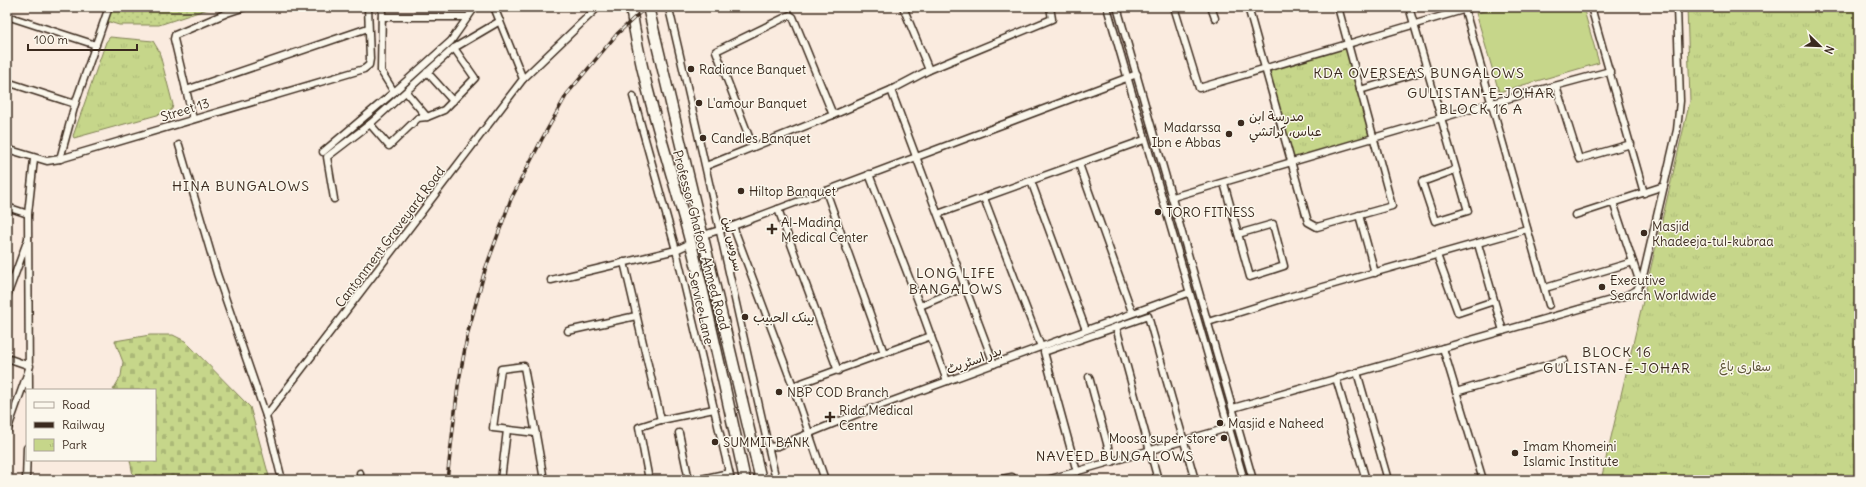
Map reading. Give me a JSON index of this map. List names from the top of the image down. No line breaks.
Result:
{"streets":{"main road":["Professor Ghafoor Ahmed Road"],"street":["Street 13","Cantonment Graveyard Road","سروس لین","Service Lane","بدر اسٹریٹ"]},"crossings":[["سروس لین","بدر اسٹریٹ"]],"districts":["KDA OVERSEAS BUNGALOWS","GULISTAN-E-JOHAR BLOCK 16 A","HINA BUNGALOWS","LONG LIFE BANGALOWS","BLOCK 16 GULISTAN-E-JOHAR","NAVEED BUNGALOWS"],"parks":["سفاری باغ"],"places":{"other":["Radiance Banquet","L'amour Banquet","مدرسة ابن عباس، كراتشي","Madarssa Ibn e Abbas","Candles Banquet","Hiltop Banquet","TORO FITNESS","Masjid Khadeeja-tul-kubraa","Executive Search Worldwide","بينک الحبيب","NBP COD Branch","Masjid e Naheed","Moosa super store","SUMMIT BANK","Imam Khomeini Islamic Institute"],"health":["Al-Madina Medical Center","Rida Medical Centre"]},"legend":["Road","Railway","Park"],"scale_bar":"100 m","north":"bottom right"}
